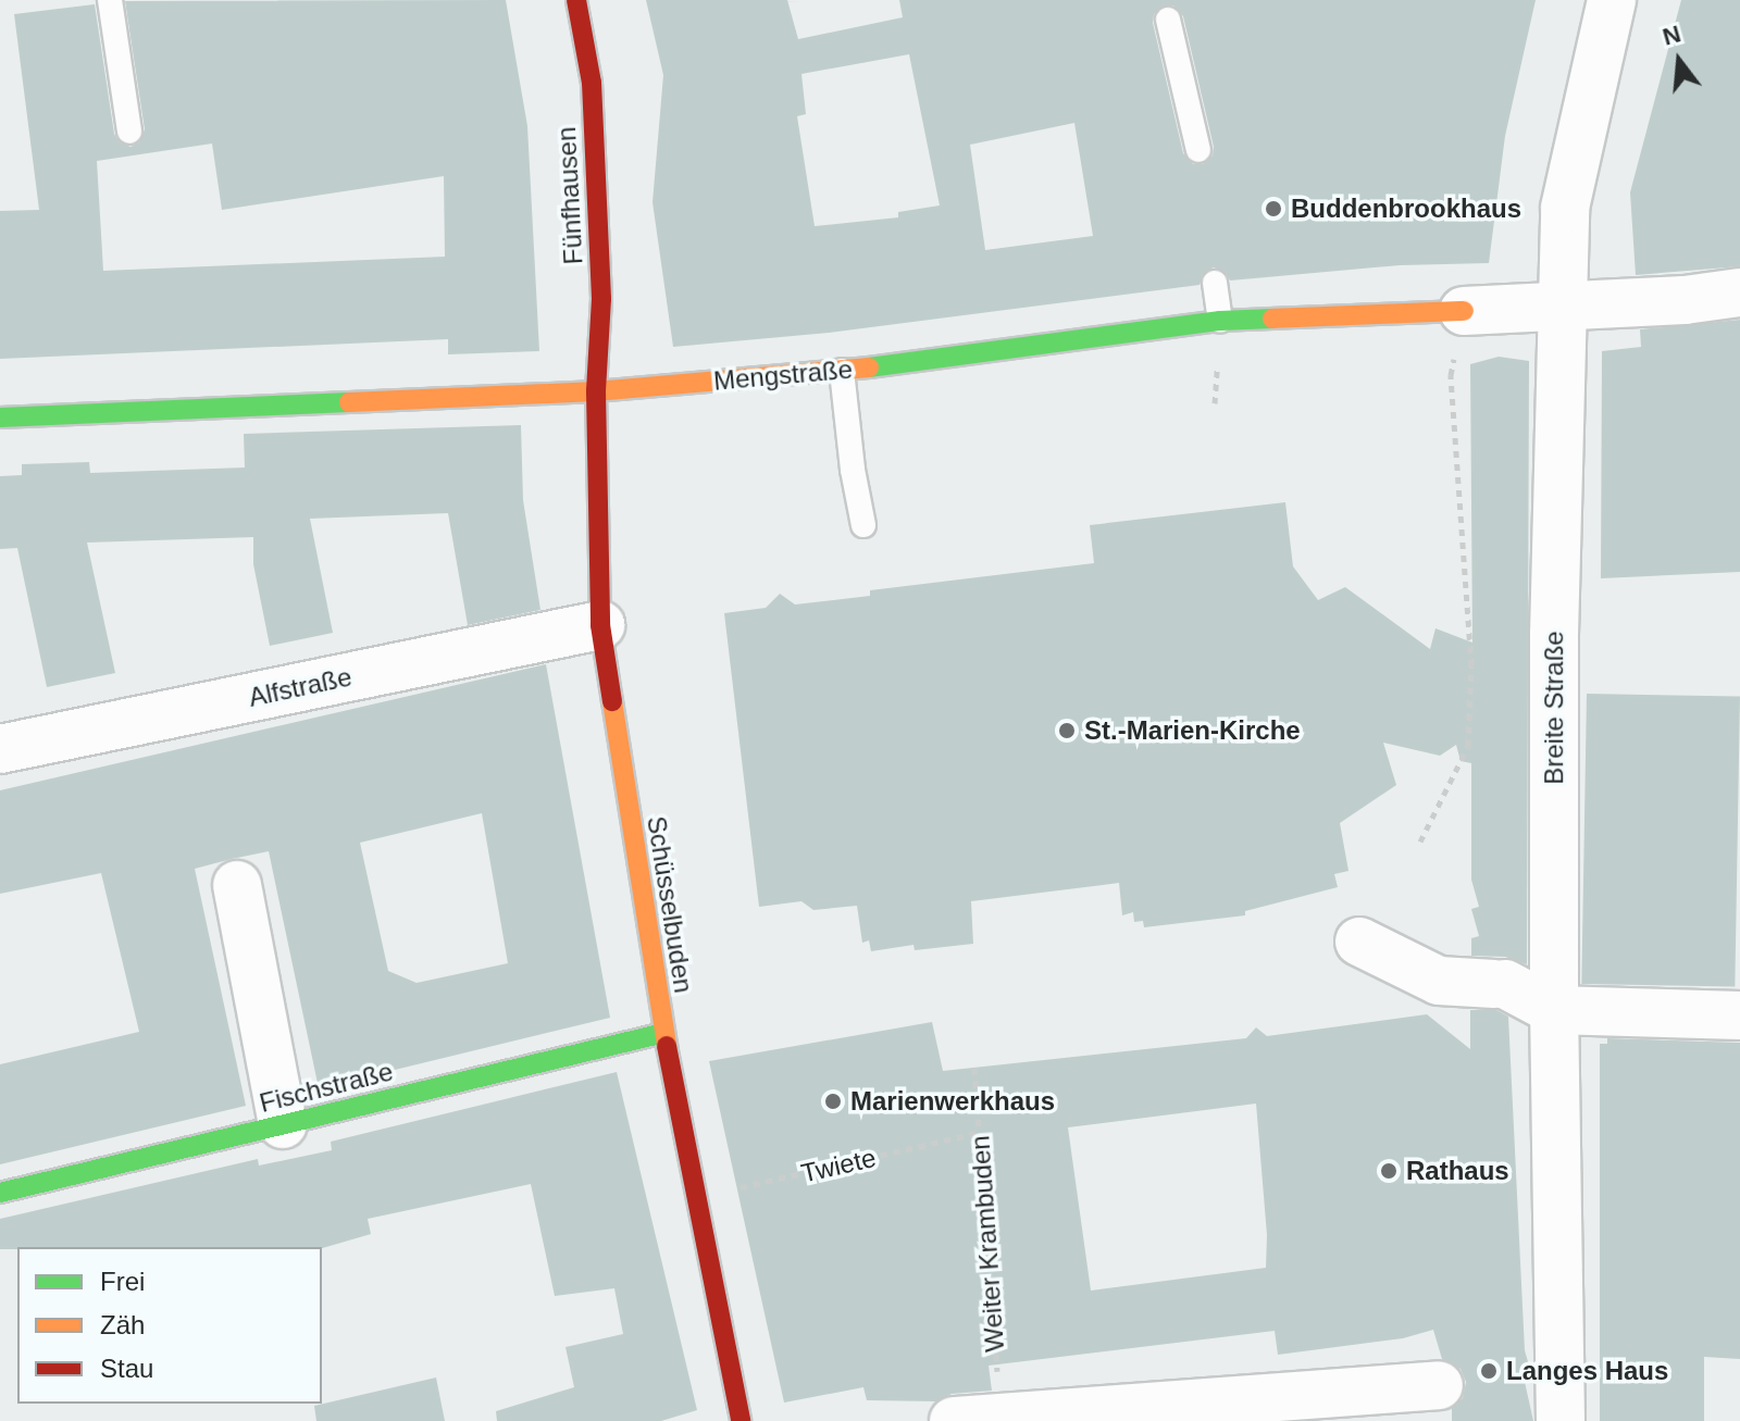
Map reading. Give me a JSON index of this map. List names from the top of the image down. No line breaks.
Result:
{"streets":{"street":["Fünfhausen","Mengstraße","Alfstraße","Breite Straße","Schüsselbuden","Fischstraße"],"path":["Twiete","Weiter Krambuden"]},"crossings":[["Fünfhausen","Mengstraße"],["Fünfhausen","Schüsselbuden"],["Mengstraße","Breite Straße"],["Mengstraße","Schüsselbuden"],["Alfstraße","Schüsselbuden"],["Schüsselbuden","Fischstraße"],["Schüsselbuden","Twiete"],["Twiete","Weiter Krambuden"]],"places":["Buddenbrookhaus","St.-Marien-Kirche","Marienwerkhaus","Rathaus","Langes Haus"],"legend":["Frei","Zäh","Stau"],"north":"top"}
